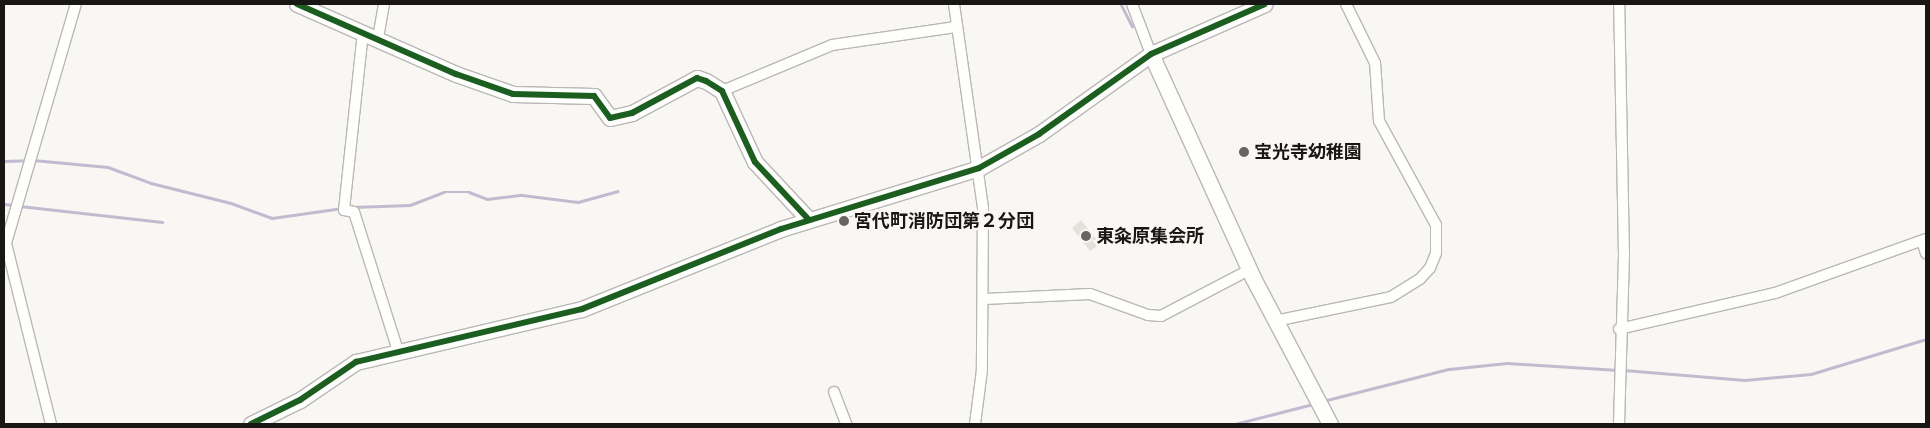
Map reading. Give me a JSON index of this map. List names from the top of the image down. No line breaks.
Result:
{"places":["宝光寺幼稚園","宮代町消防団第２分団","東粂原集会所"]}
